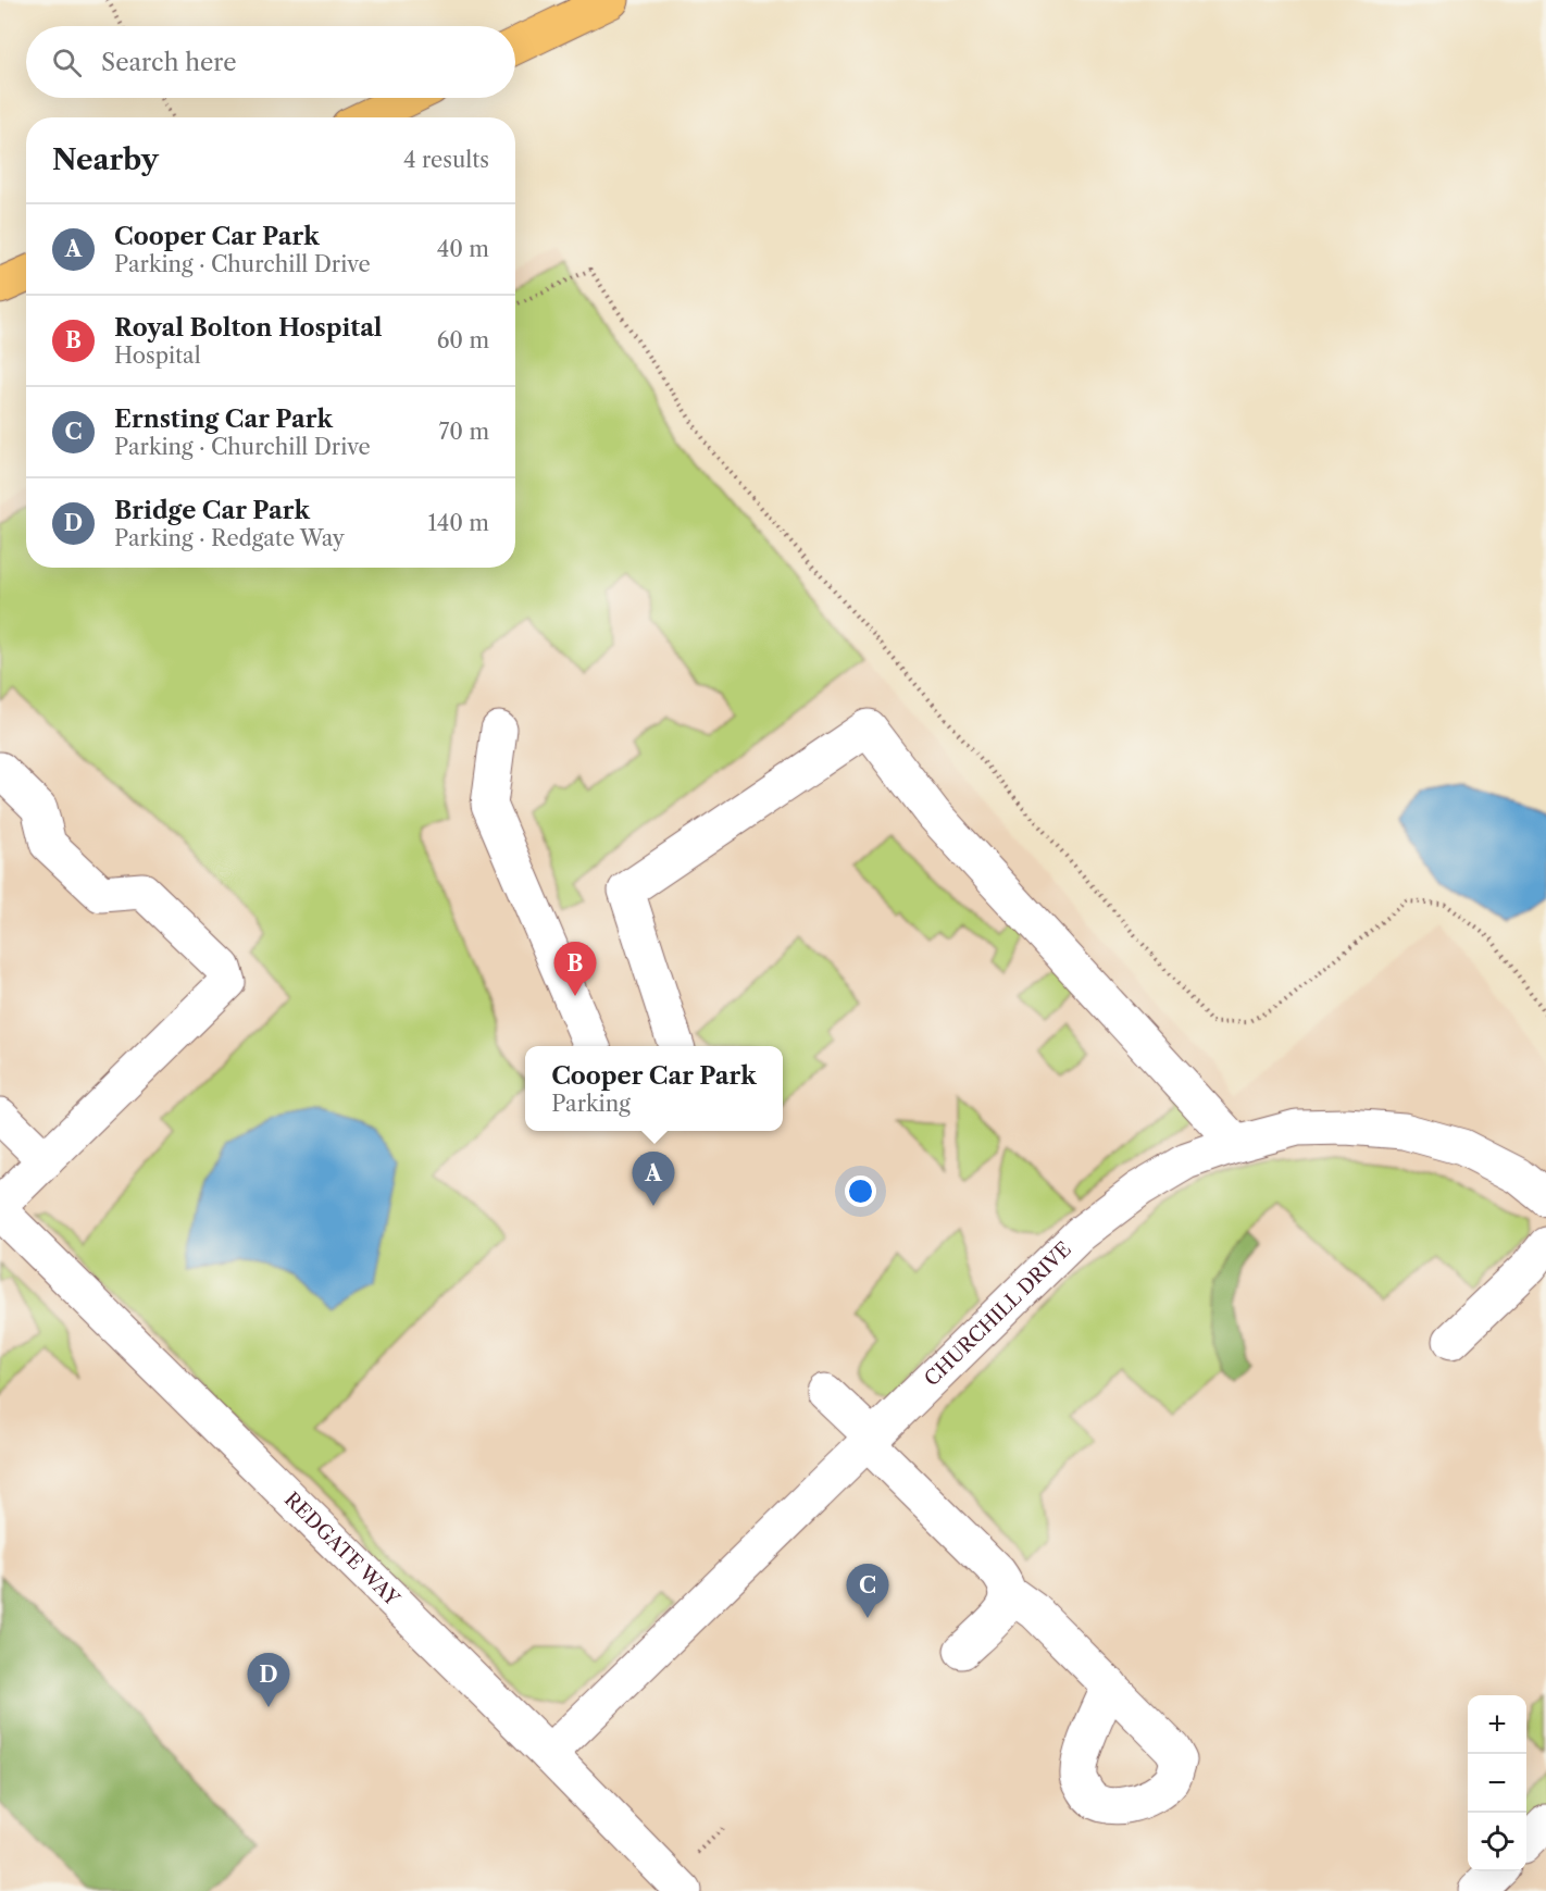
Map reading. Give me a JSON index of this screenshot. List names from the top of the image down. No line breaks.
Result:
{"streets":{"street":["CHURCHILL DRIVE","REDGATE WAY"]},"crossings":[["CHURCHILL DRIVE","REDGATE WAY"]],"page":{"search":"Search here","heading":["Nearby","4 results"],"list":[{"mark":"A","name":"Cooper Car Park","note":"Parking · Churchill Drive","value":"40 m"},{"mark":"B","name":"Royal Bolton Hospital","note":"Hospital","value":"60 m"},{"mark":"C","name":"Ernsting Car Park","note":"Parking · Churchill Drive","value":"70 m"},{"mark":"D","name":"Bridge Car Park","note":"Parking · Redgate Way","value":"140 m"}],"pins":["B","A","C","D"],"popup":["Cooper Car Park","Parking"],"map_buttons":["+","−"]}}
